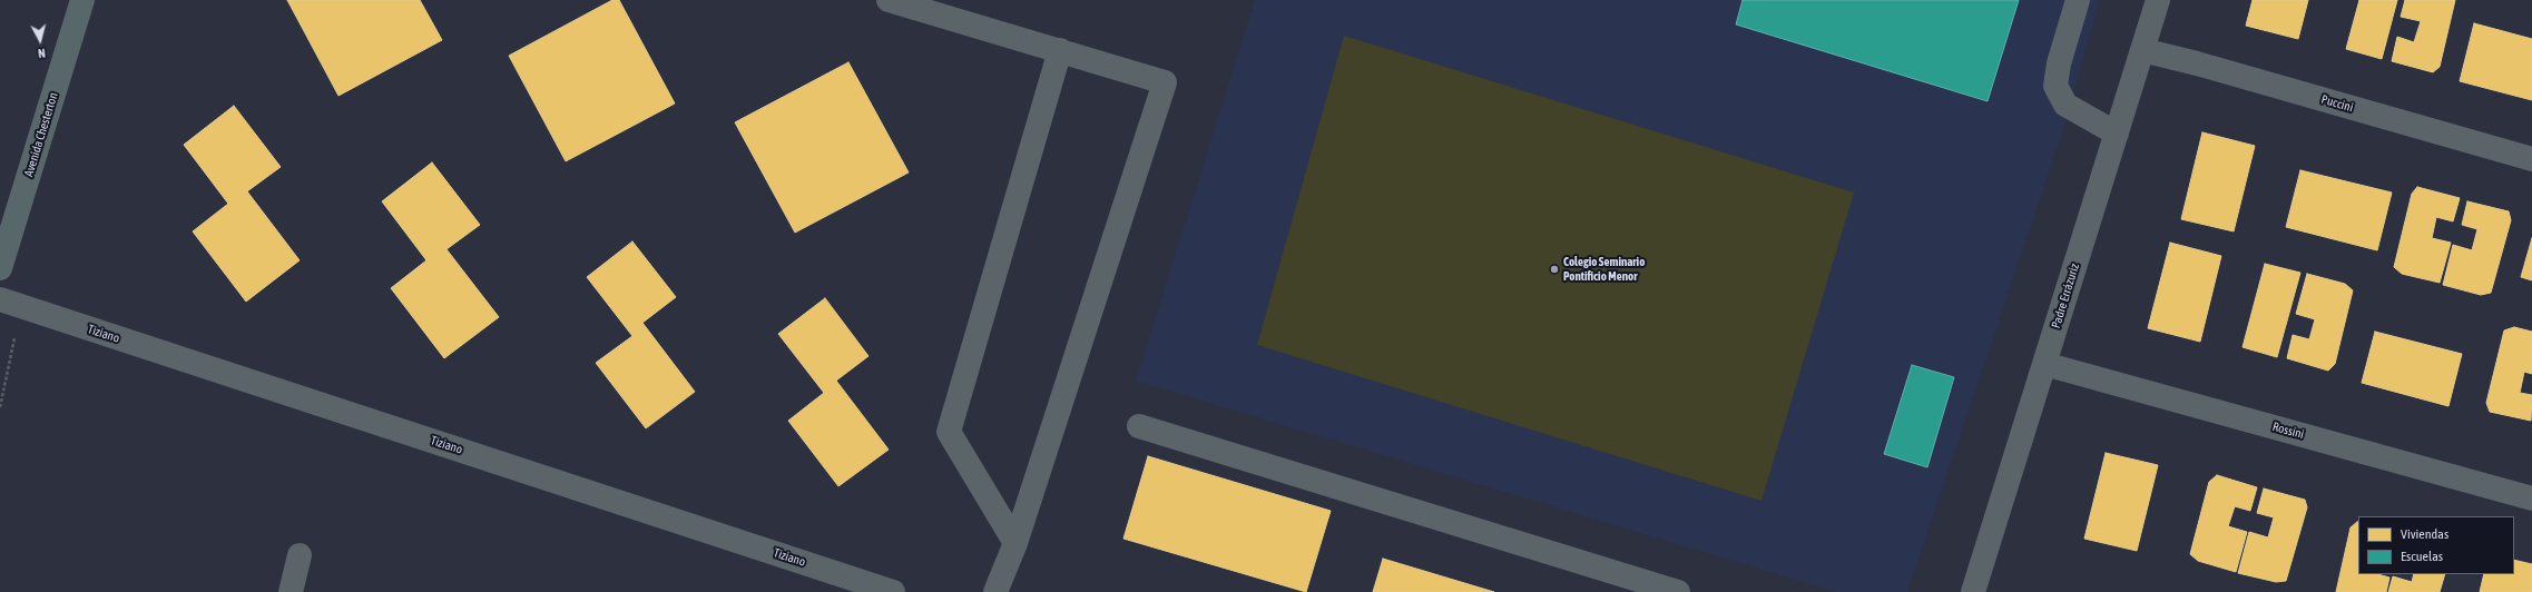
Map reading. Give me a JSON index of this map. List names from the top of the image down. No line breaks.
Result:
{"streets":{"main road":["Avenida Chesterton"],"street":["Puccini","Padre Errázuriz","Tiziano","Rossini"]},"crossings":[["Puccini","Padre Errázuriz"],["Padre Errázuriz","Rossini"]],"places":["Colegio Seminario Pontificio Menor"],"legend":["Viviendas","Escuelas"],"north":"bottom"}
